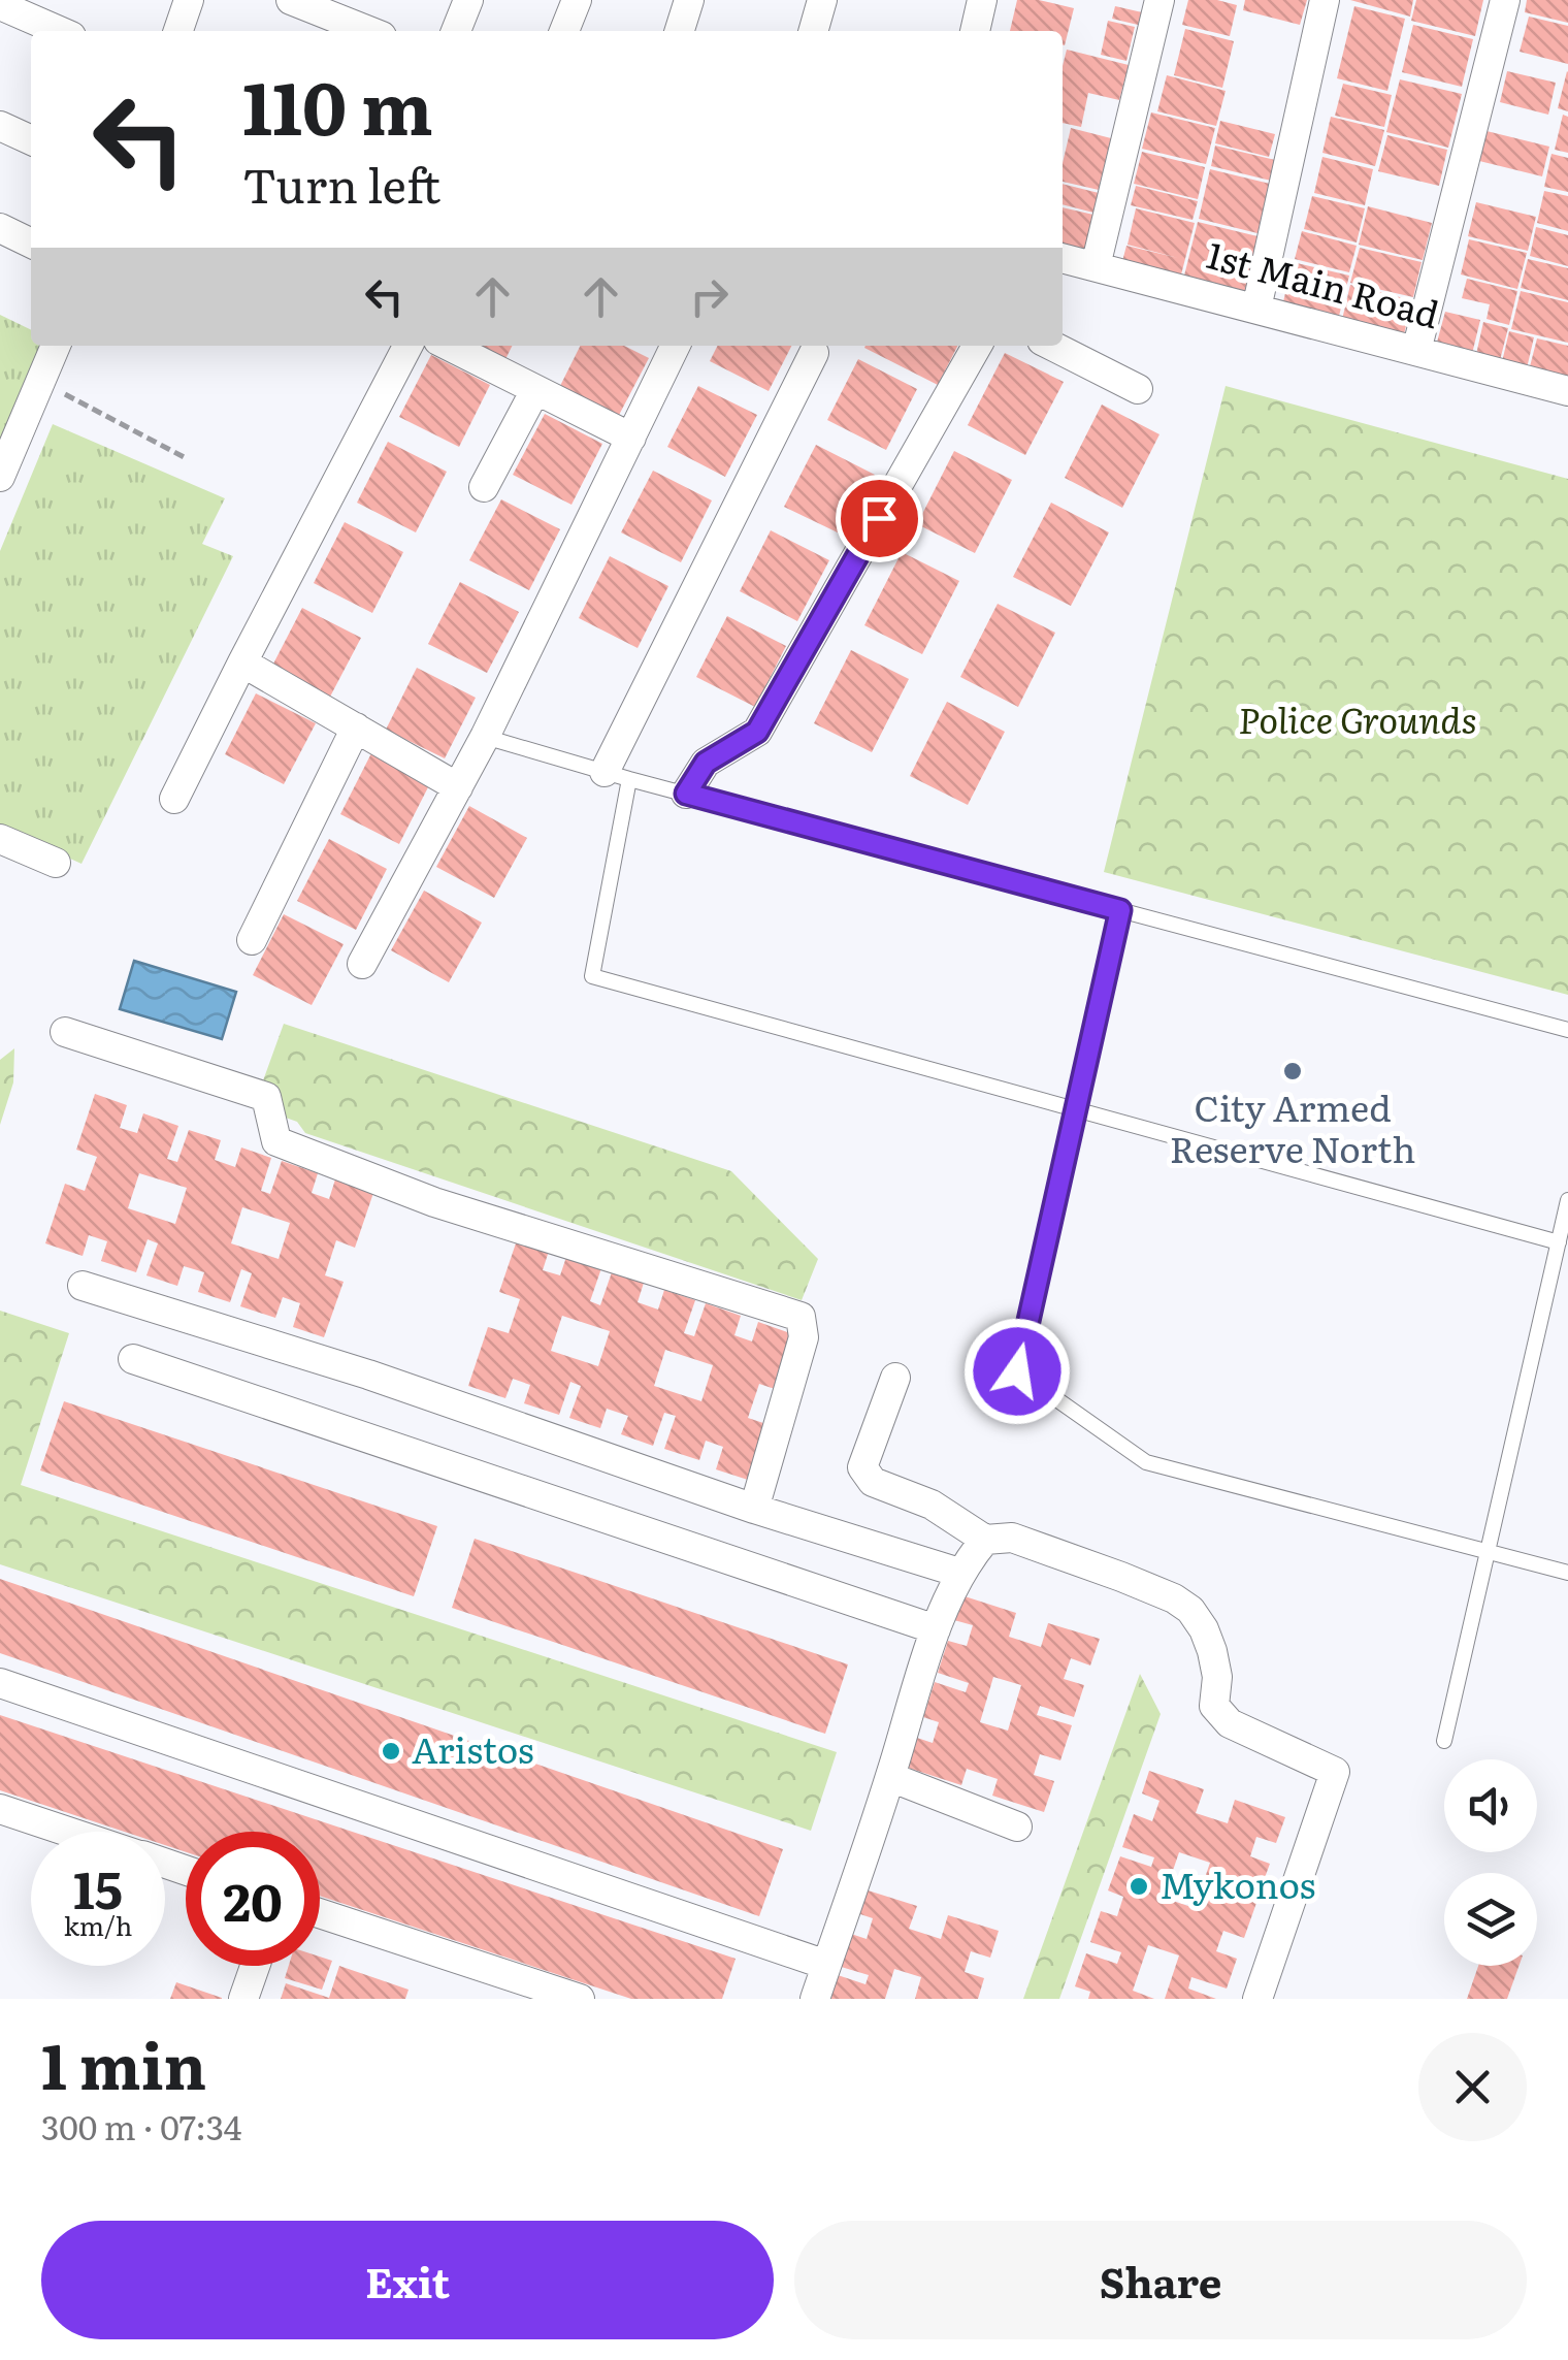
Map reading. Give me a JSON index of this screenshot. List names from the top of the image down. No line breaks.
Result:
{"streets":{"street":["1st Main Road"]},"parks":["Police Grounds"],"places":["City Armed Reserve North","Aristos","Mykonos"],"page":{"turn":["110 m","Turn left"],"speed":"15 km/h","limit":"20","heading":["1 min","300 m · 07:34"],"buttons":["Exit","Share"]}}
